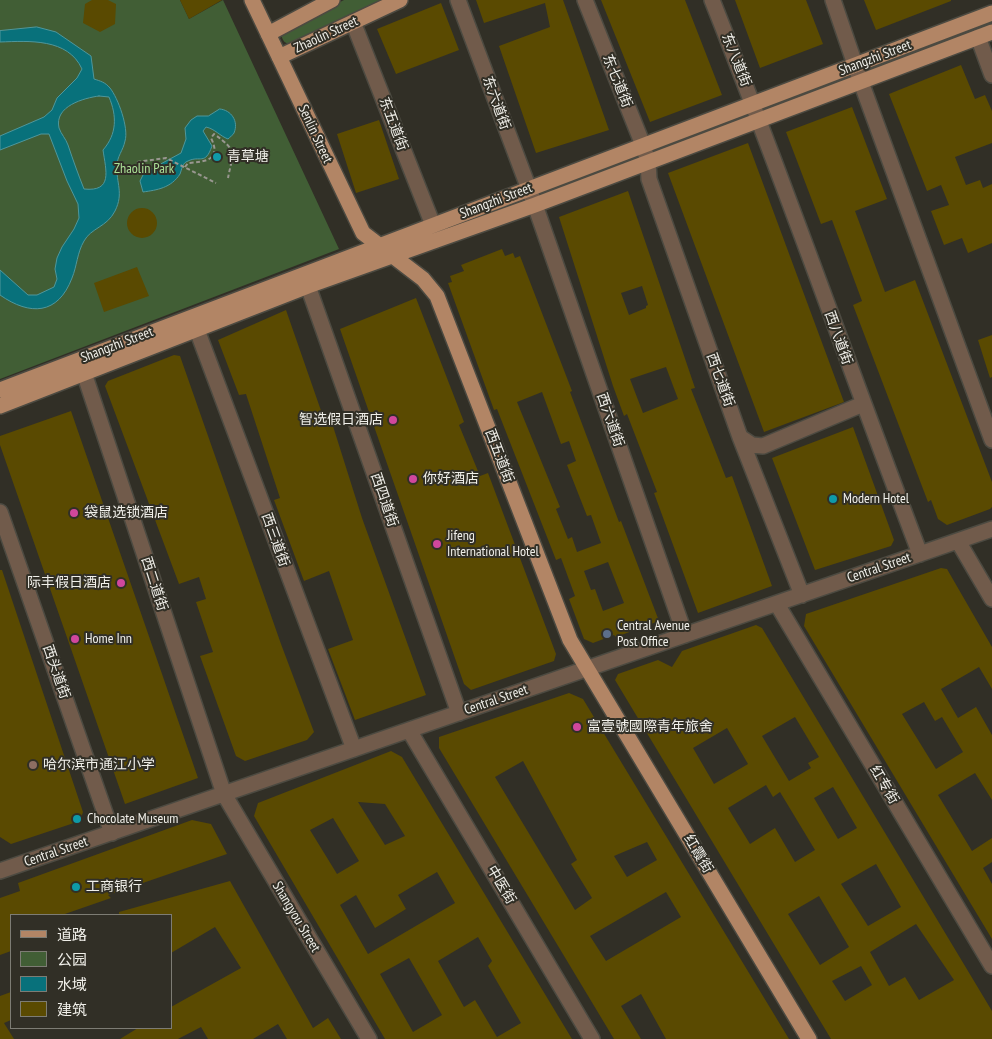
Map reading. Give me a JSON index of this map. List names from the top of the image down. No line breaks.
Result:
{"streets":{"main road":["Zhaolin Street","Shangzhi Street","Senlin Street","西五道街","红霞街"],"street":["东八道街","东七道街","东六道街","东五道街","西八道街","西七道街","西六道街","西四道街","西三道街","Central Street","西二道街","西头道街","红专街","中医街","Shangyou Street"]},"crossings":[["Zhaolin Street","东五道街"],["Zhaolin Street","Senlin Street"],["Shangzhi Street","东八道街"],["Shangzhi Street","东七道街"],["Shangzhi Street","东六道街"],["Shangzhi Street","东五道街"],["Shangzhi Street","Senlin Street"],["Shangzhi Street","西八道街"],["Shangzhi Street","西七道街"],["Shangzhi Street","西六道街"],["Shangzhi Street","西五道街"],["Shangzhi Street","西四道街"],["Shangzhi Street","西三道街"],["Shangzhi Street","西二道街"],["东八道街","西八道街"],["东七道街","西七道街"],["东六道街","西六道街"],["Senlin Street","西五道街"],["西八道街","Central Street"],["西七道街","Central Street"],["西六道街","Central Street"],["西五道街","Central Street"],["西五道街","红霞街"],["西四道街","Central Street"],["西三道街","Central Street"],["Central Street","西二道街"],["Central Street","西头道街"],["Central Street","红专街"],["Central Street","红霞街"],["Central Street","中医街"],["Central Street","Shangyou Street"],["西二道街","Shangyou Street"]],"parks":["Zhaolin Park"],"places":["青草塘","智选假日酒店","你好酒店","Modern Hotel","袋鼠选锁酒店","Jifeng International Hotel","际丰假日酒店","Central Avenue Post Office","Home Inn","富壹號國際青年旅舍","哈尔滨市通江小学","Chocolate Museum","工商银行"],"legend":["道路","公园","水域","建筑"]}
